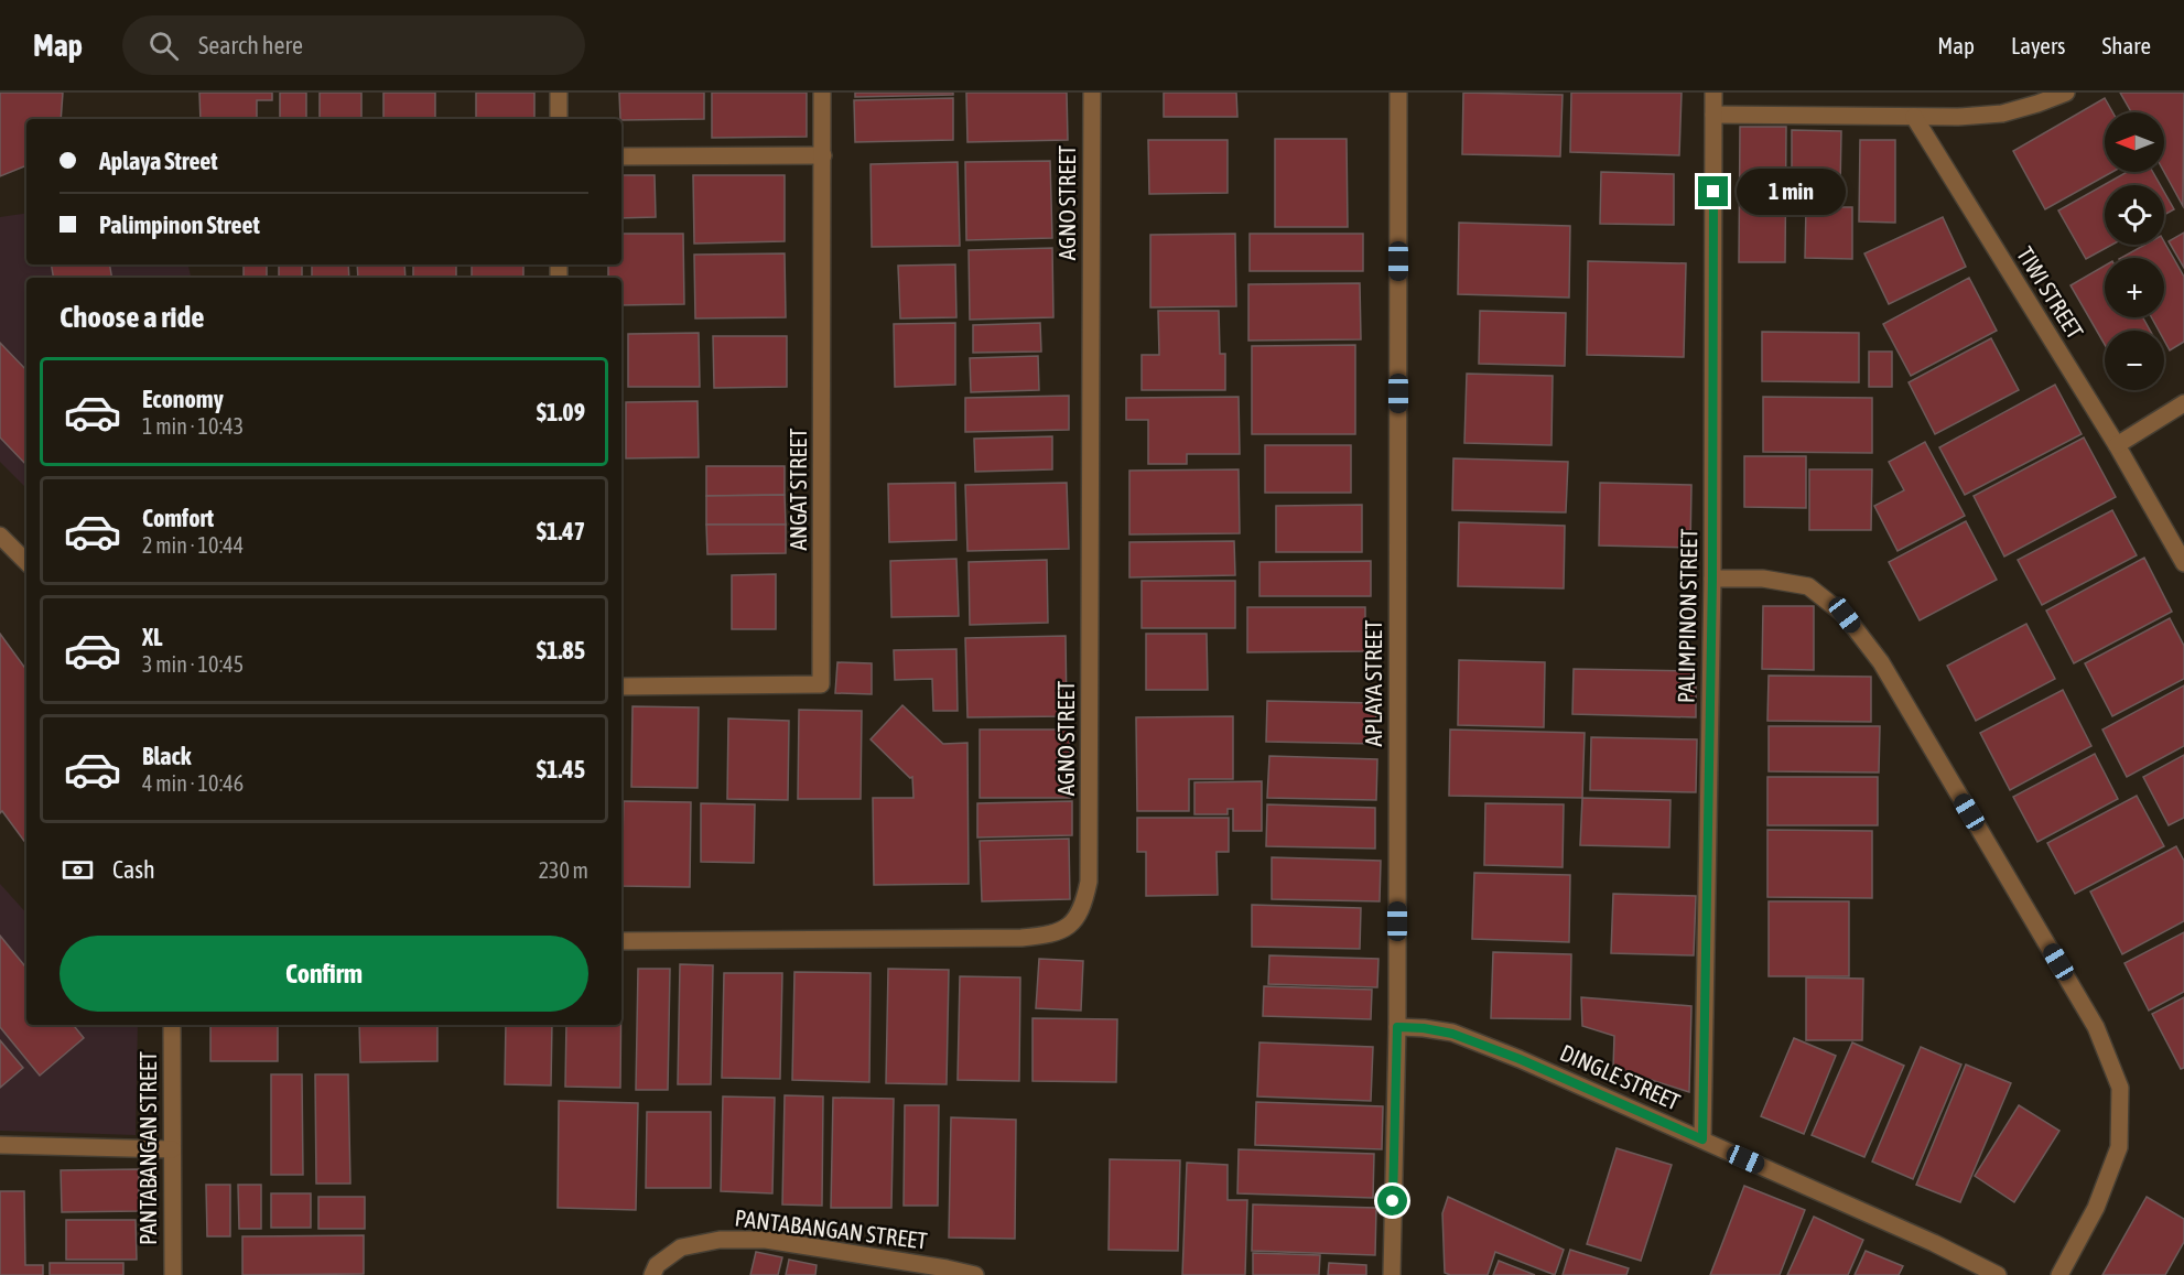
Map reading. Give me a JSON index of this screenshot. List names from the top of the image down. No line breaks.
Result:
{"streets":{"street":["AGNO STREET","TIWI STREET","ANGAT STREET","PALIMPINON STREET","APLAYA STREET","DINGLE STREET","PANTABANGAN STREET"]},"crossings":[["PALIMPINON STREET","DINGLE STREET"],["APLAYA STREET","DINGLE STREET"]],"north":"left","page":{"header":"Map","search":"Search here","nav":["Map","Layers","Share"],"map_buttons":["+","−"],"banner":["Aplaya Street","Palimpinon Street"],"bubble":"1 min","heading":"Choose a ride","list":[{"name":"Economy","note":"1 min · 10:43","value":"$1.09"},{"name":"Comfort","note":"2 min · 10:44","value":"$1.47"},{"name":"XL","note":"3 min · 10:45","value":"$1.85"},{"name":"Black","note":"4 min · 10:46","value":"$1.45"}],"pay":["Cash","230 m"],"buttons":"Confirm"}}
